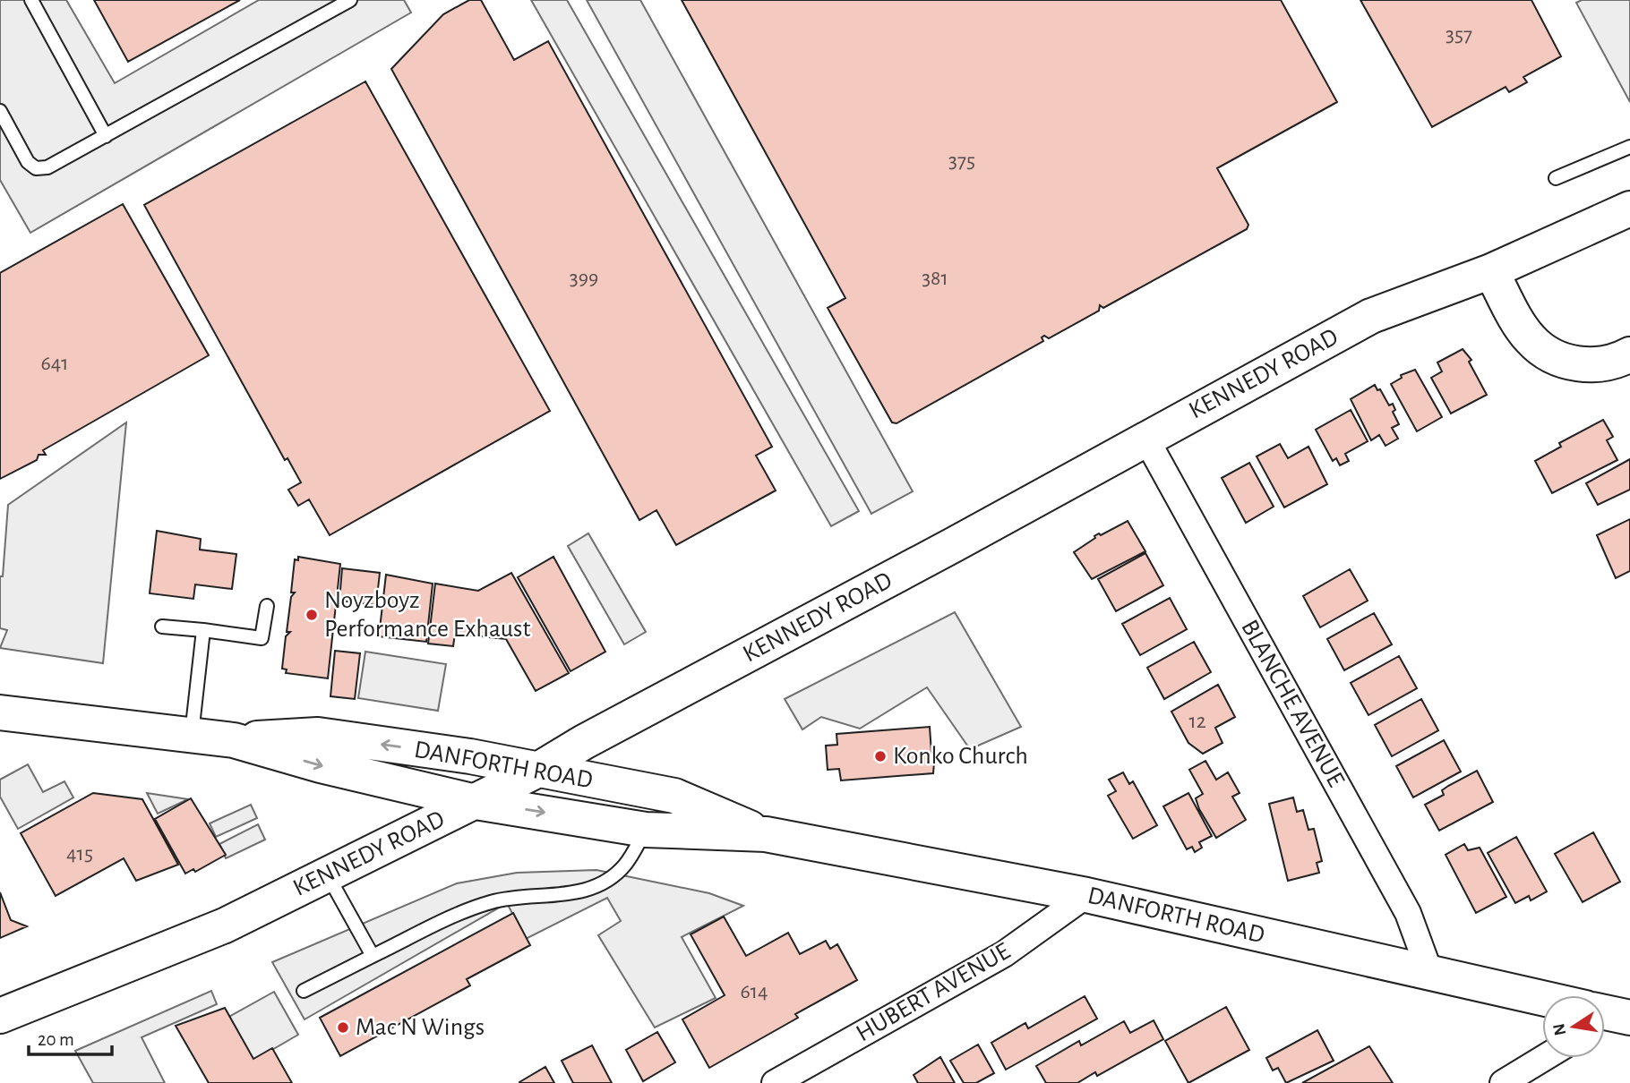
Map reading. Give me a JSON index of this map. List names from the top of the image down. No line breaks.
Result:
{"streets":{"main road":["KENNEDY ROAD","DANFORTH ROAD"],"street":["BLANCHE AVENUE","HUBERT AVENUE"]},"crossings":[["KENNEDY ROAD","BLANCHE AVENUE"],["KENNEDY ROAD","DANFORTH ROAD"],["BLANCHE AVENUE","DANFORTH ROAD"],["DANFORTH ROAD","HUBERT AVENUE"]],"places":["Noyzboyz Performance Exhaust","Konko Church","Mac N Wings"],"house_numbers":["357","375","399","381","641","12","415","614"],"scale_bar":"20 m","north":"left"}
